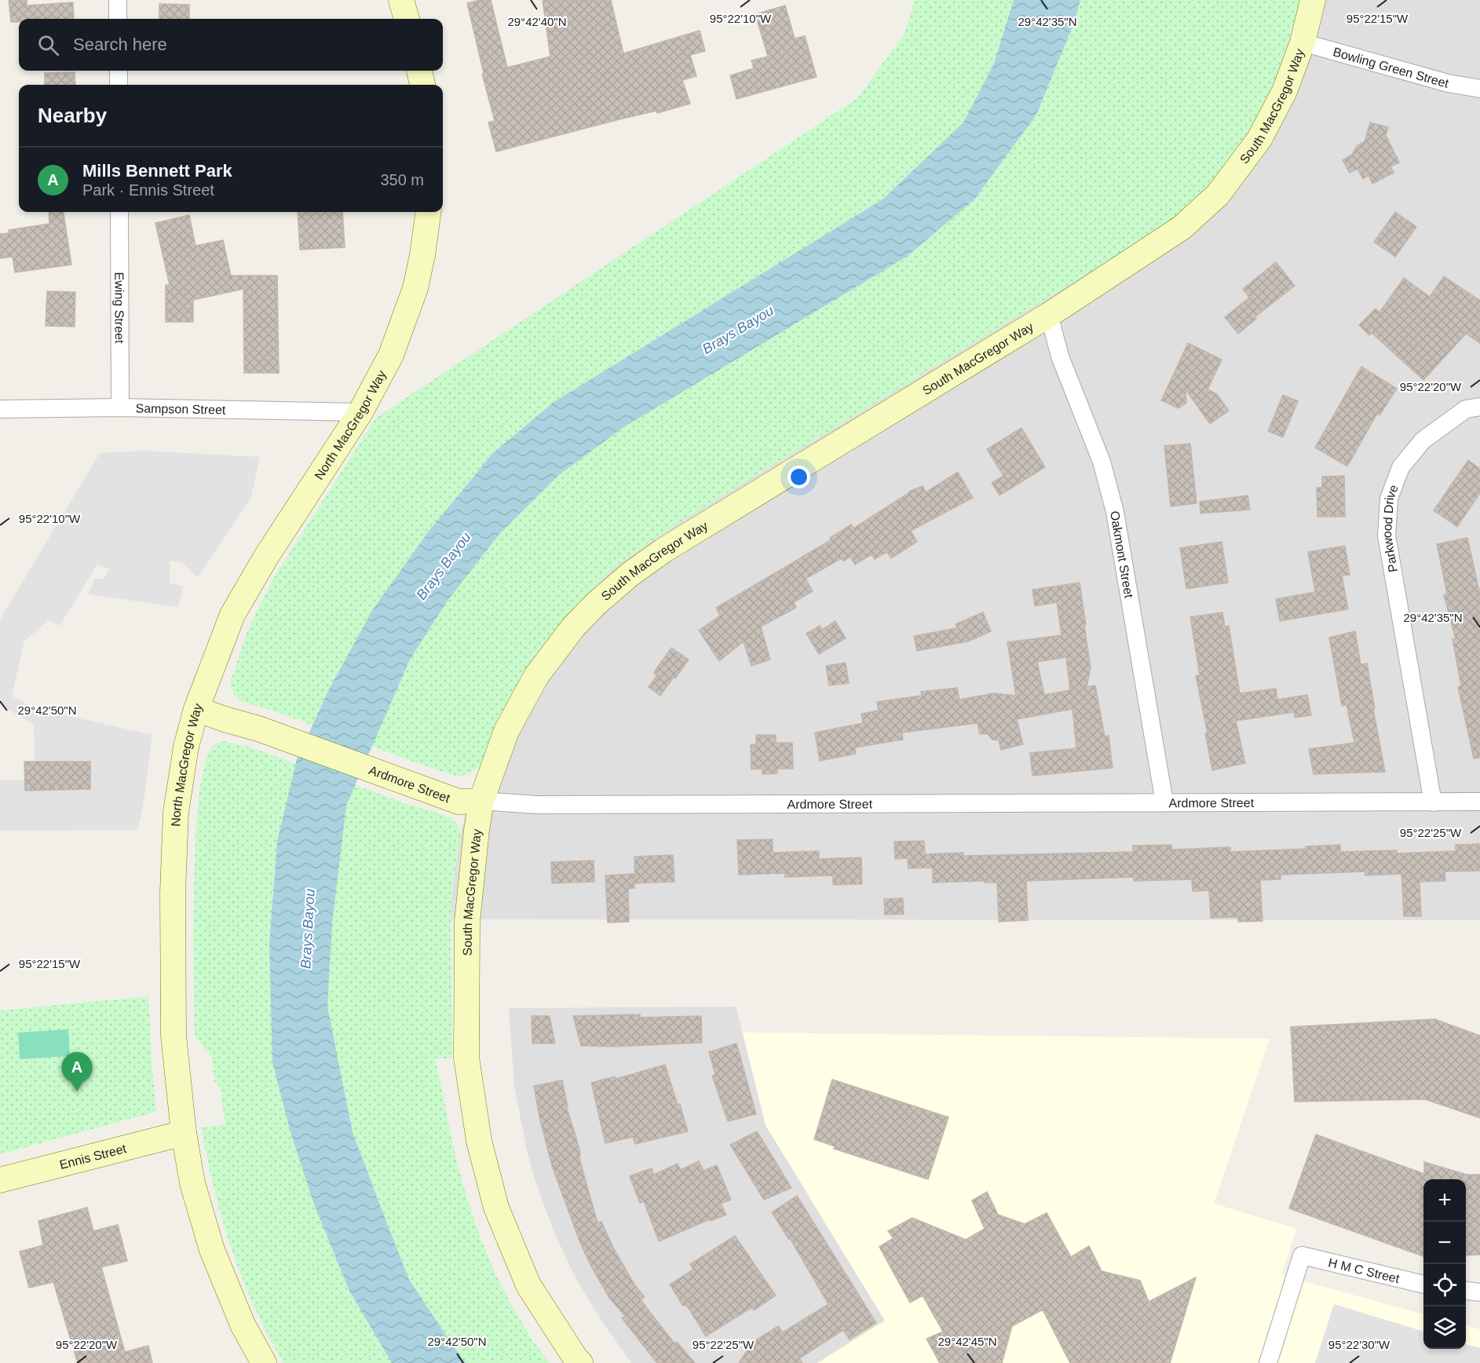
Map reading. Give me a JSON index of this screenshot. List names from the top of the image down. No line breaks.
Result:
{"streets":{"main road":["South MacGregor Way","North MacGregor Way","Ardmore Street","Ennis Street"],"street":["Bowling Green Street","Ewing Street","Sampson Street","Parkwood Drive","Oakmont Street","H M C Street"]},"crossings":[["Bowling Green Street","South MacGregor Way"],["South MacGregor Way","Oakmont Street"],["South MacGregor Way","Ardmore Street"],["Ewing Street","Sampson Street"],["Sampson Street","North MacGregor Way"],["North MacGregor Way","Ardmore Street"],["North MacGregor Way","Ennis Street"],["Parkwood Drive","Ardmore Street"],["Oakmont Street","Ardmore Street"]],"water":["Brays Bayou"],"page":{"search":"Search here","heading":"Nearby","list":[{"mark":"A","name":"Mills Bennett Park","note":"Park · Ennis Street","value":"350 m"}],"pins":"A","map_buttons":["+","−"]},"coordinates":["95°22'10\"W","95°22'15\"W","29°42'40\"N","29°42'35\"N","95°22'20\"W","29°42'50\"N","95°22'25\"W","29°42'45\"N","95°22'30\"W"]}
